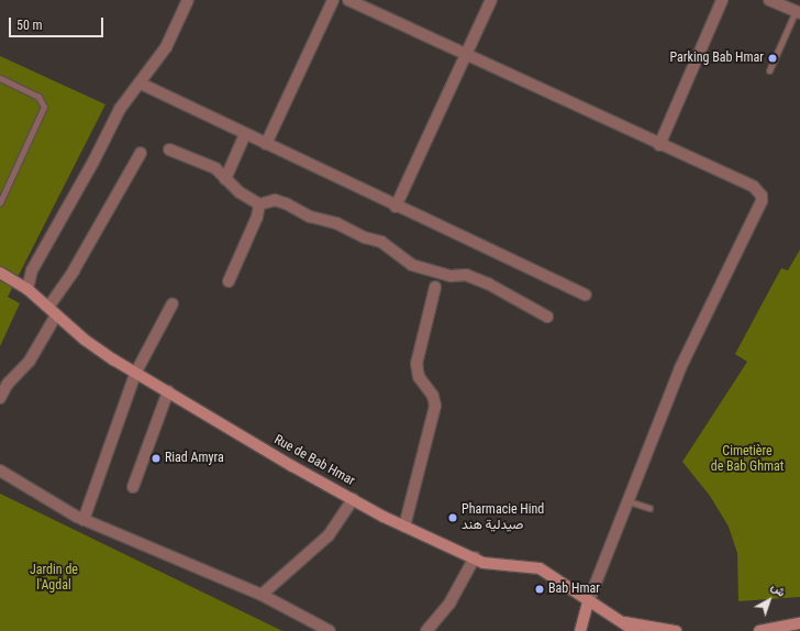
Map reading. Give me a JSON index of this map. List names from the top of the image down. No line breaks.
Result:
{"streets":{"main road":["Rue de Bab Hmar"]},"parks":["Cimetière de Bab Ghmat","Jardin de l'Agdal"],"places":["Parking Bab Hmar","Riad Amyra","Pharmacie Hind صيدلية هند","Bab Hmar"],"scale_bar":"50 m","north":"top right"}
